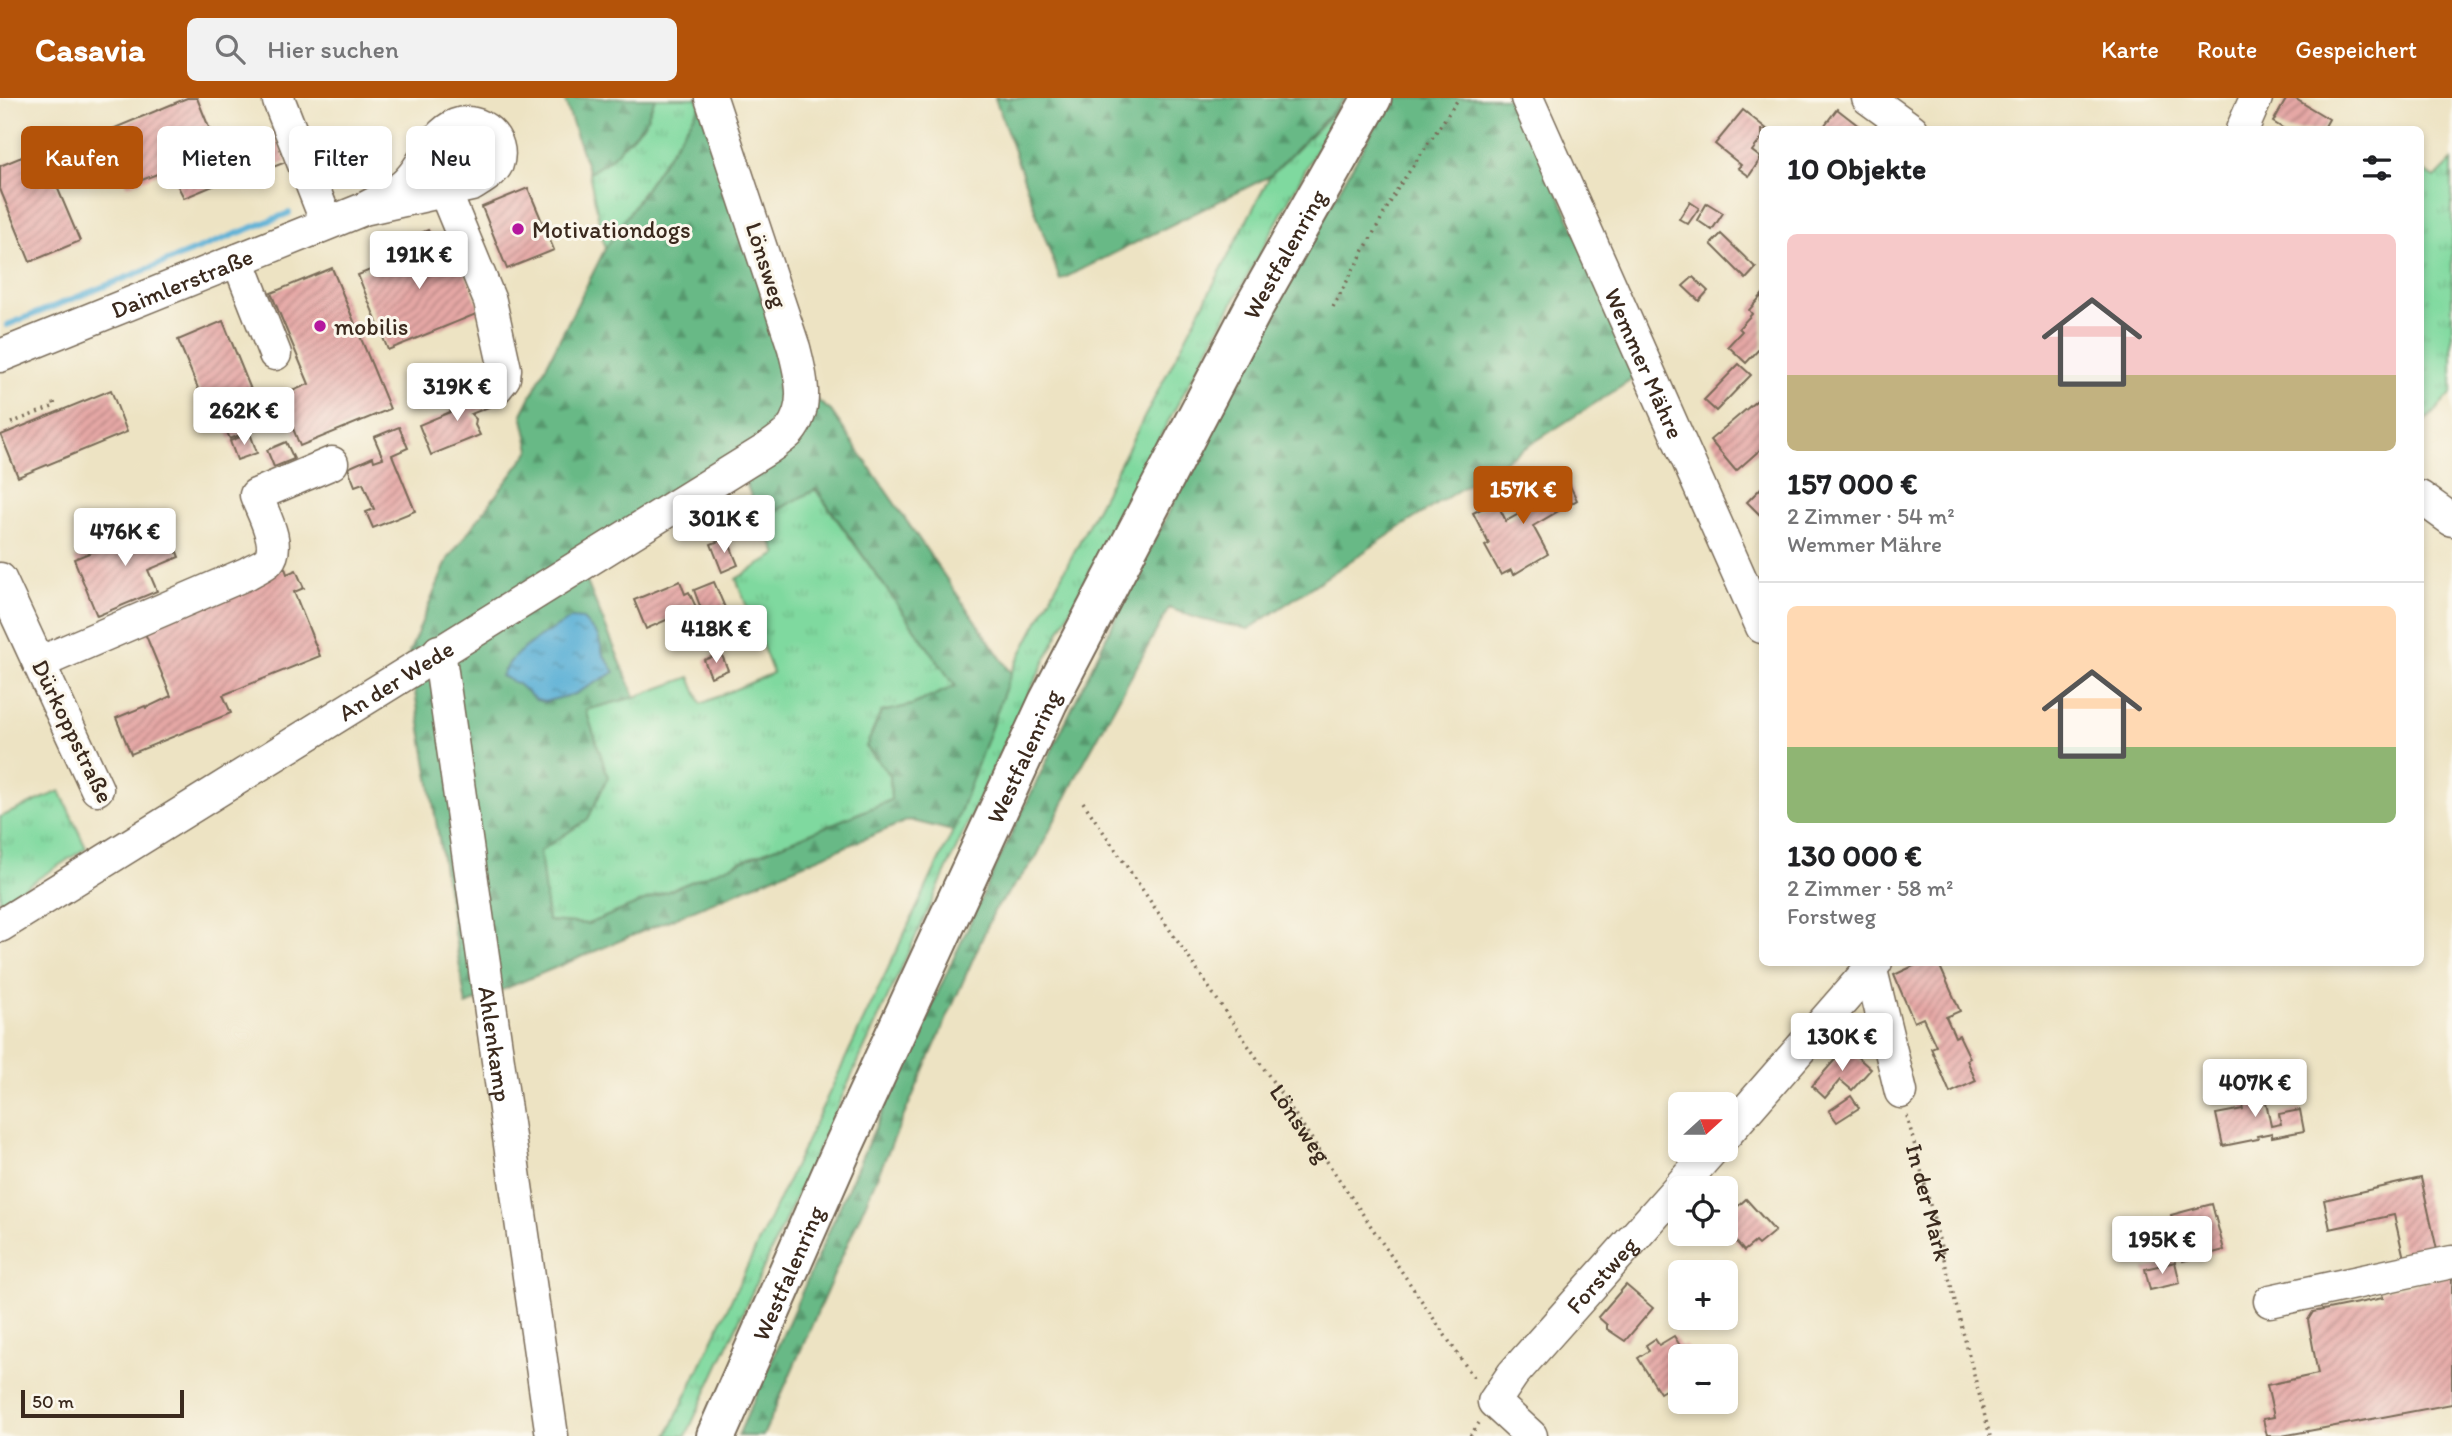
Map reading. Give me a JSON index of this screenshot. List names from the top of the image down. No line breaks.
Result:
{"streets":{"main road":["Westfalenring"],"street":["Lönsweg","Daimlerstraße","Wemmer Mähre","An der Wede","Dürkoppstraße","Ahlenkamp","Forstweg"],"path":["In der Mark"]},"crossings":[["Lönsweg","An der Wede"],["Lönsweg","Forstweg"],["An der Wede","Ahlenkamp"]],"places":["Motivationdogs","mobilis"],"scale_bar":"50 m","north":"right","page":{"header":"Casavia","search":"Hier suchen","nav":["Karte","Route","Gespeichert"],"chip":["Kaufen","Mieten","Filter","Neu"],"heading":"10 Objekte","list":[{"name":"157 000 €","note":"2 Zimmer · 54 m² · Wemmer Mähre"},{"name":"130 000 €","note":"2 Zimmer · 58 m² · Forstweg"}],"price":["191K €","319K €","262K €","157K €","301K €","476K €","418K €","130K €","407K €","195K €"],"map_buttons":["+","−"],"scale":"50 m"}}
